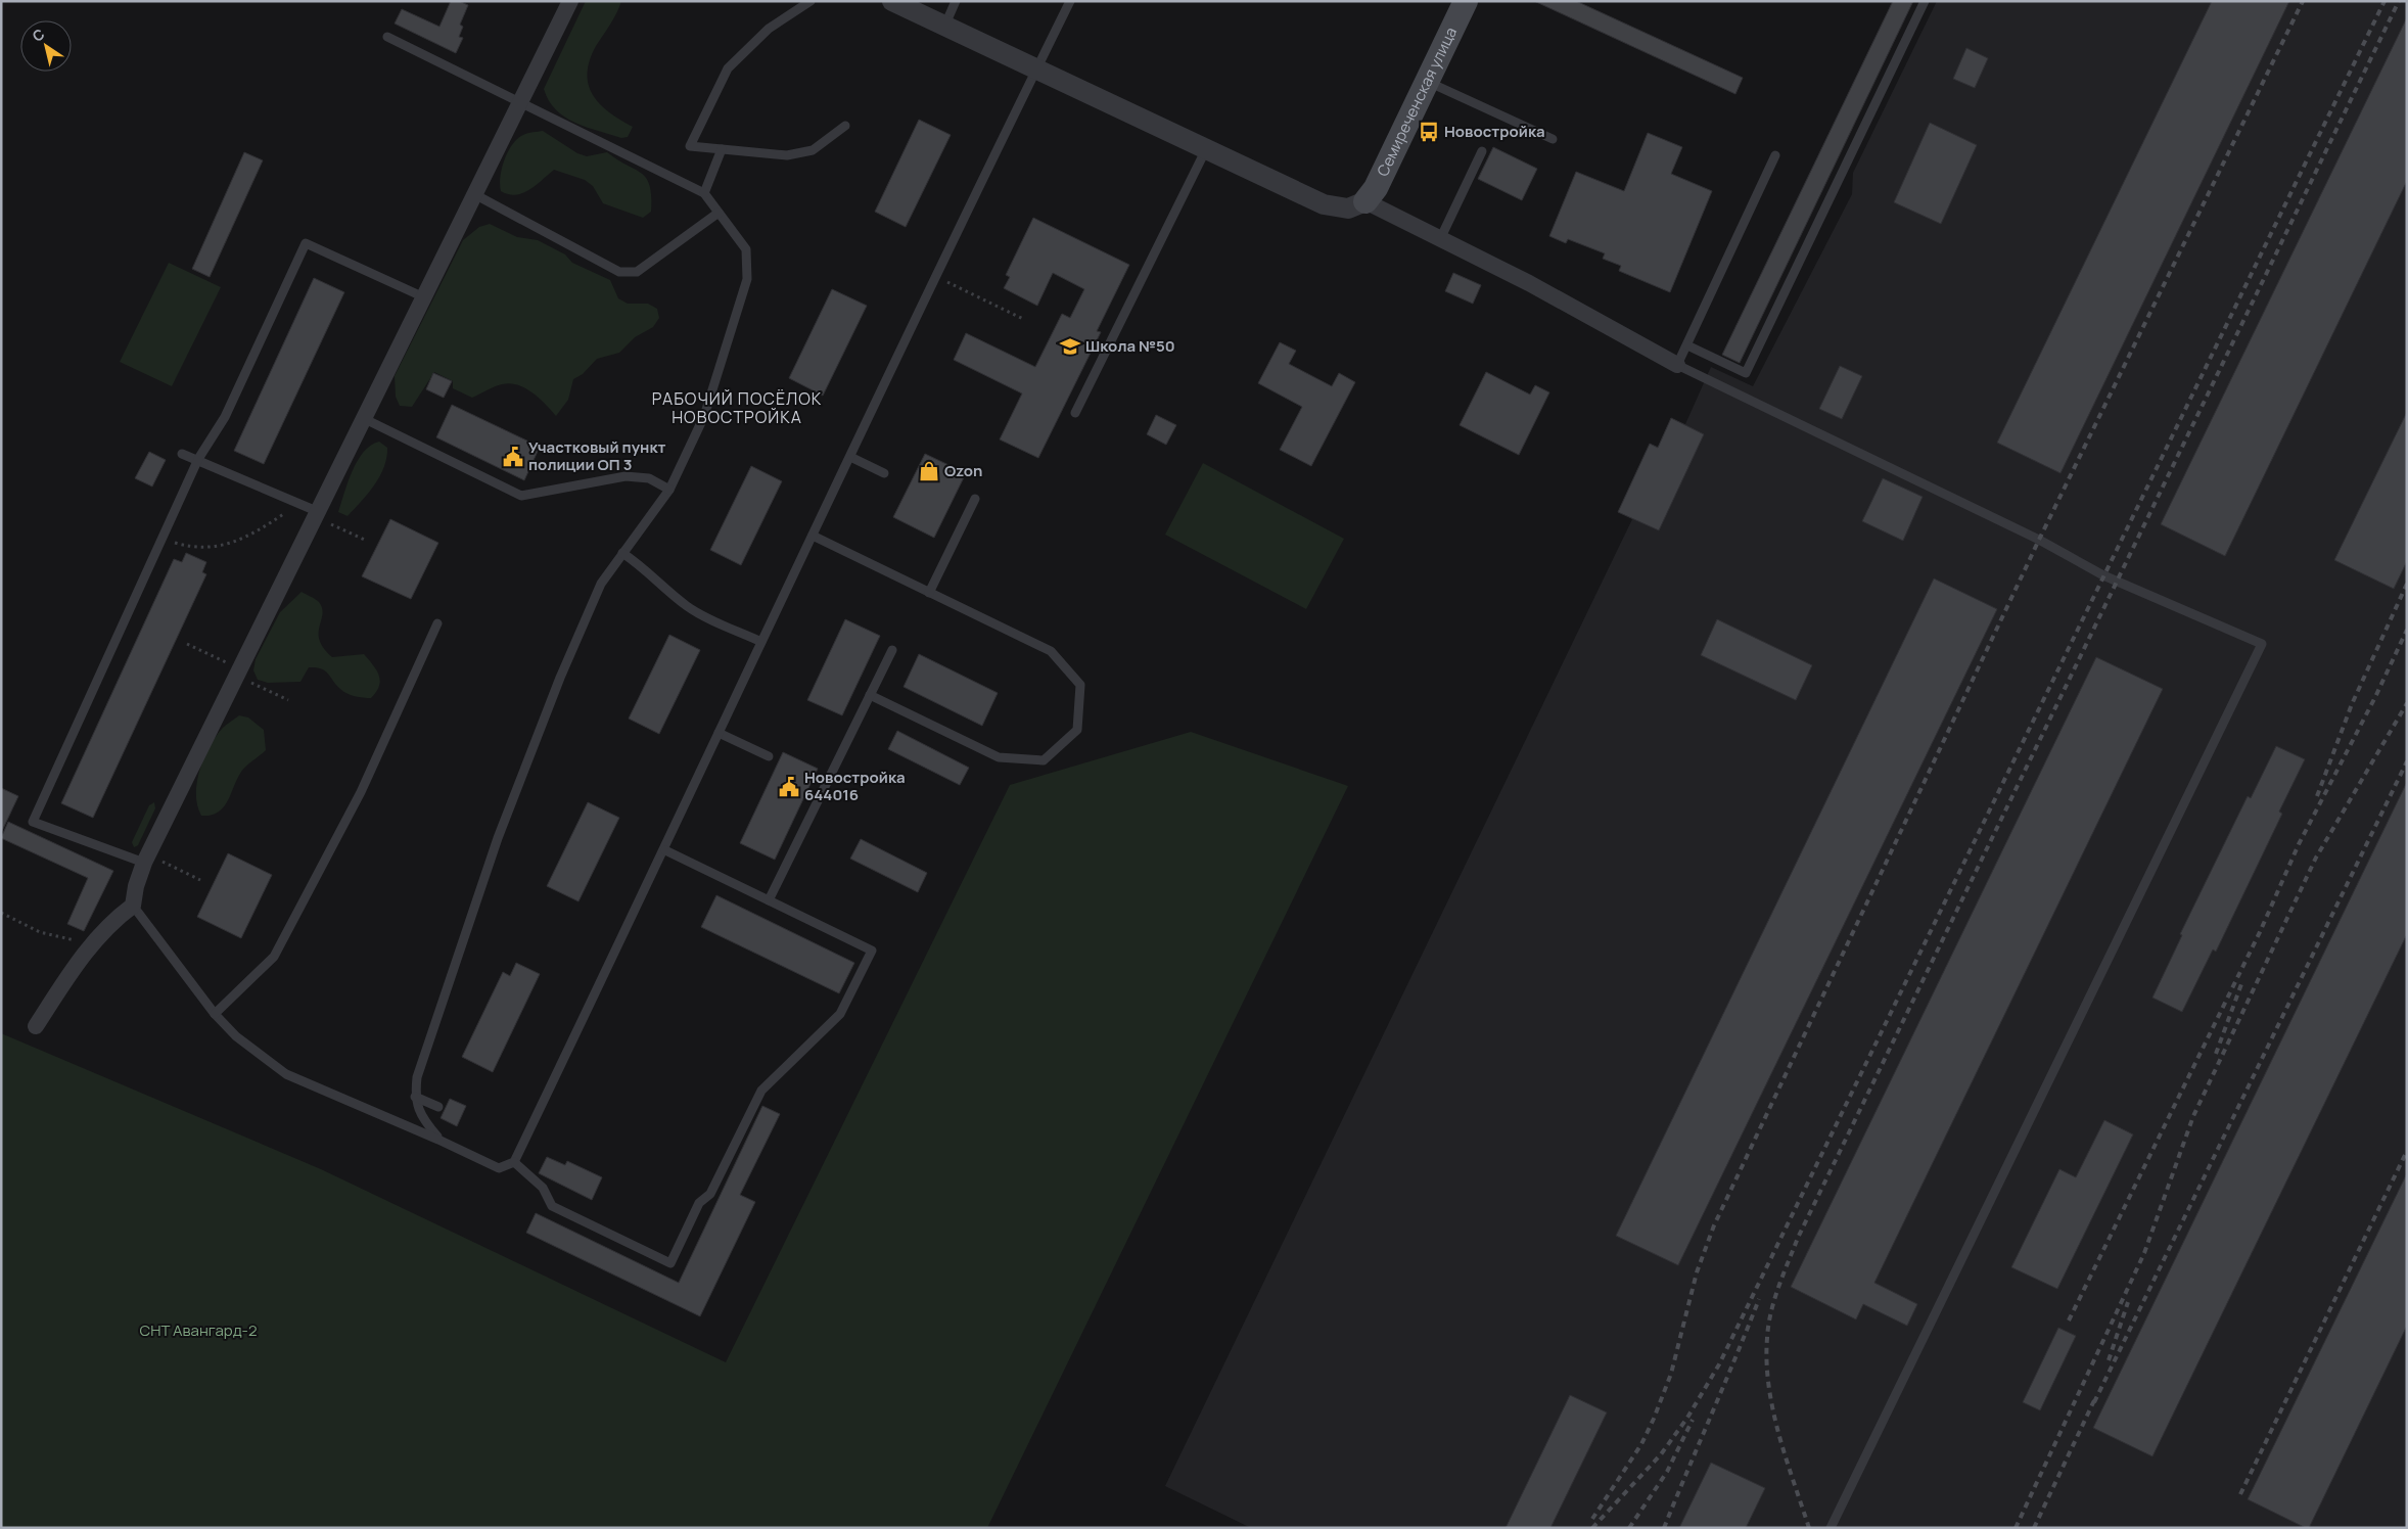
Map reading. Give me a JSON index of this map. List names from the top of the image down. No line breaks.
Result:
{"streets":{"main road":["Семиреченская улица"]},"districts":["РАБОЧИЙ ПОСЁЛОК НОВОСТРОЙКА"],"parks":["СНТ Авангард-2"],"places":{"bus stop":["Новостройка"],"school or university":["Школа №50"],"public building":["Участковый пункт полиции ОП 3","Новостройка 644016"],"shop":["Ozon"]},"north":"top left"}
